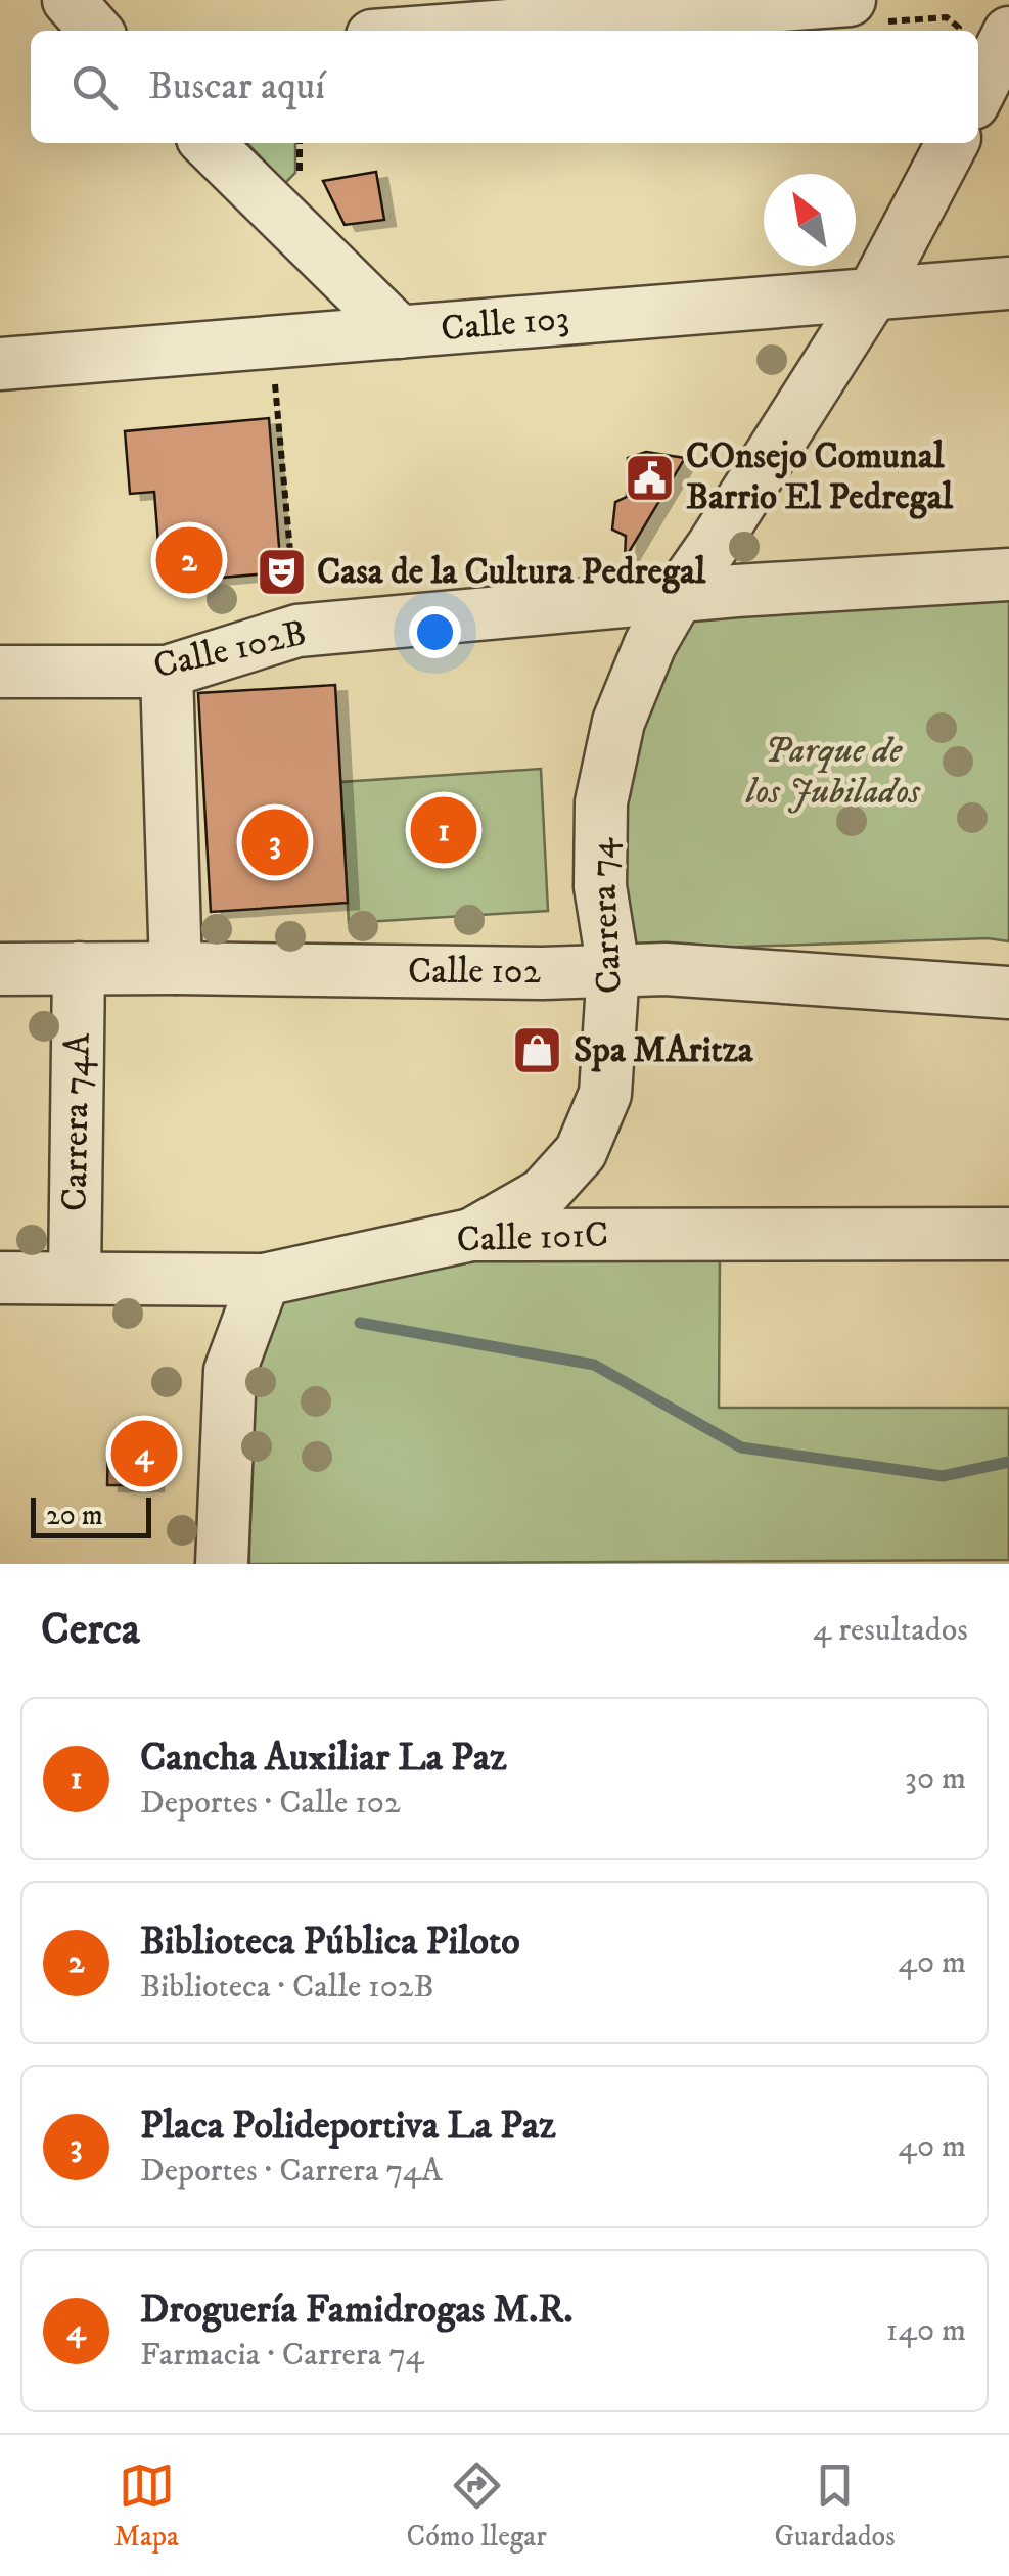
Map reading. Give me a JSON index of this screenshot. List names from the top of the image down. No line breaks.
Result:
{"streets":{"street":["Calle 103","Calle 102B","Carrera 74","Calle 102","Carrera 74A","Calle 101C"]},"crossings":[["Calle 103","Carrera 74"],["Calle 102B","Carrera 74"],["Carrera 74","Calle 102"],["Carrera 74","Calle 101C"],["Calle 102","Carrera 74A"],["Carrera 74A","Calle 101C"]],"parks":["Parque de los Jubilados"],"places":{"public building":["COnsejo Comunal Barrio El Pedregal"],"theatre":["Casa de la Cultura Pedregal"],"shop":["Spa MAritza"]},"scale_bar":"20 m","north":"top left","page":{"search":"Buscar aquí","pins":["2","1","3","4"],"scale":"20 m","heading":["Cerca","4 resultados"],"list":[{"mark":"1","name":"Cancha Auxiliar La Paz","note":"Deportes · Calle 102","value":"30 m"},{"mark":"2","name":"Biblioteca Pública Piloto","note":"Biblioteca · Calle 102B","value":"40 m"},{"mark":"3","name":"Placa Polideportiva La Paz","note":"Deportes · Carrera 74A","value":"40 m"},{"mark":"4","name":"Droguería Famidrogas M.R.","note":"Farmacia · Carrera 74","value":"140 m"}],"nav":["Mapa","Cómo llegar","Guardados"]}}
